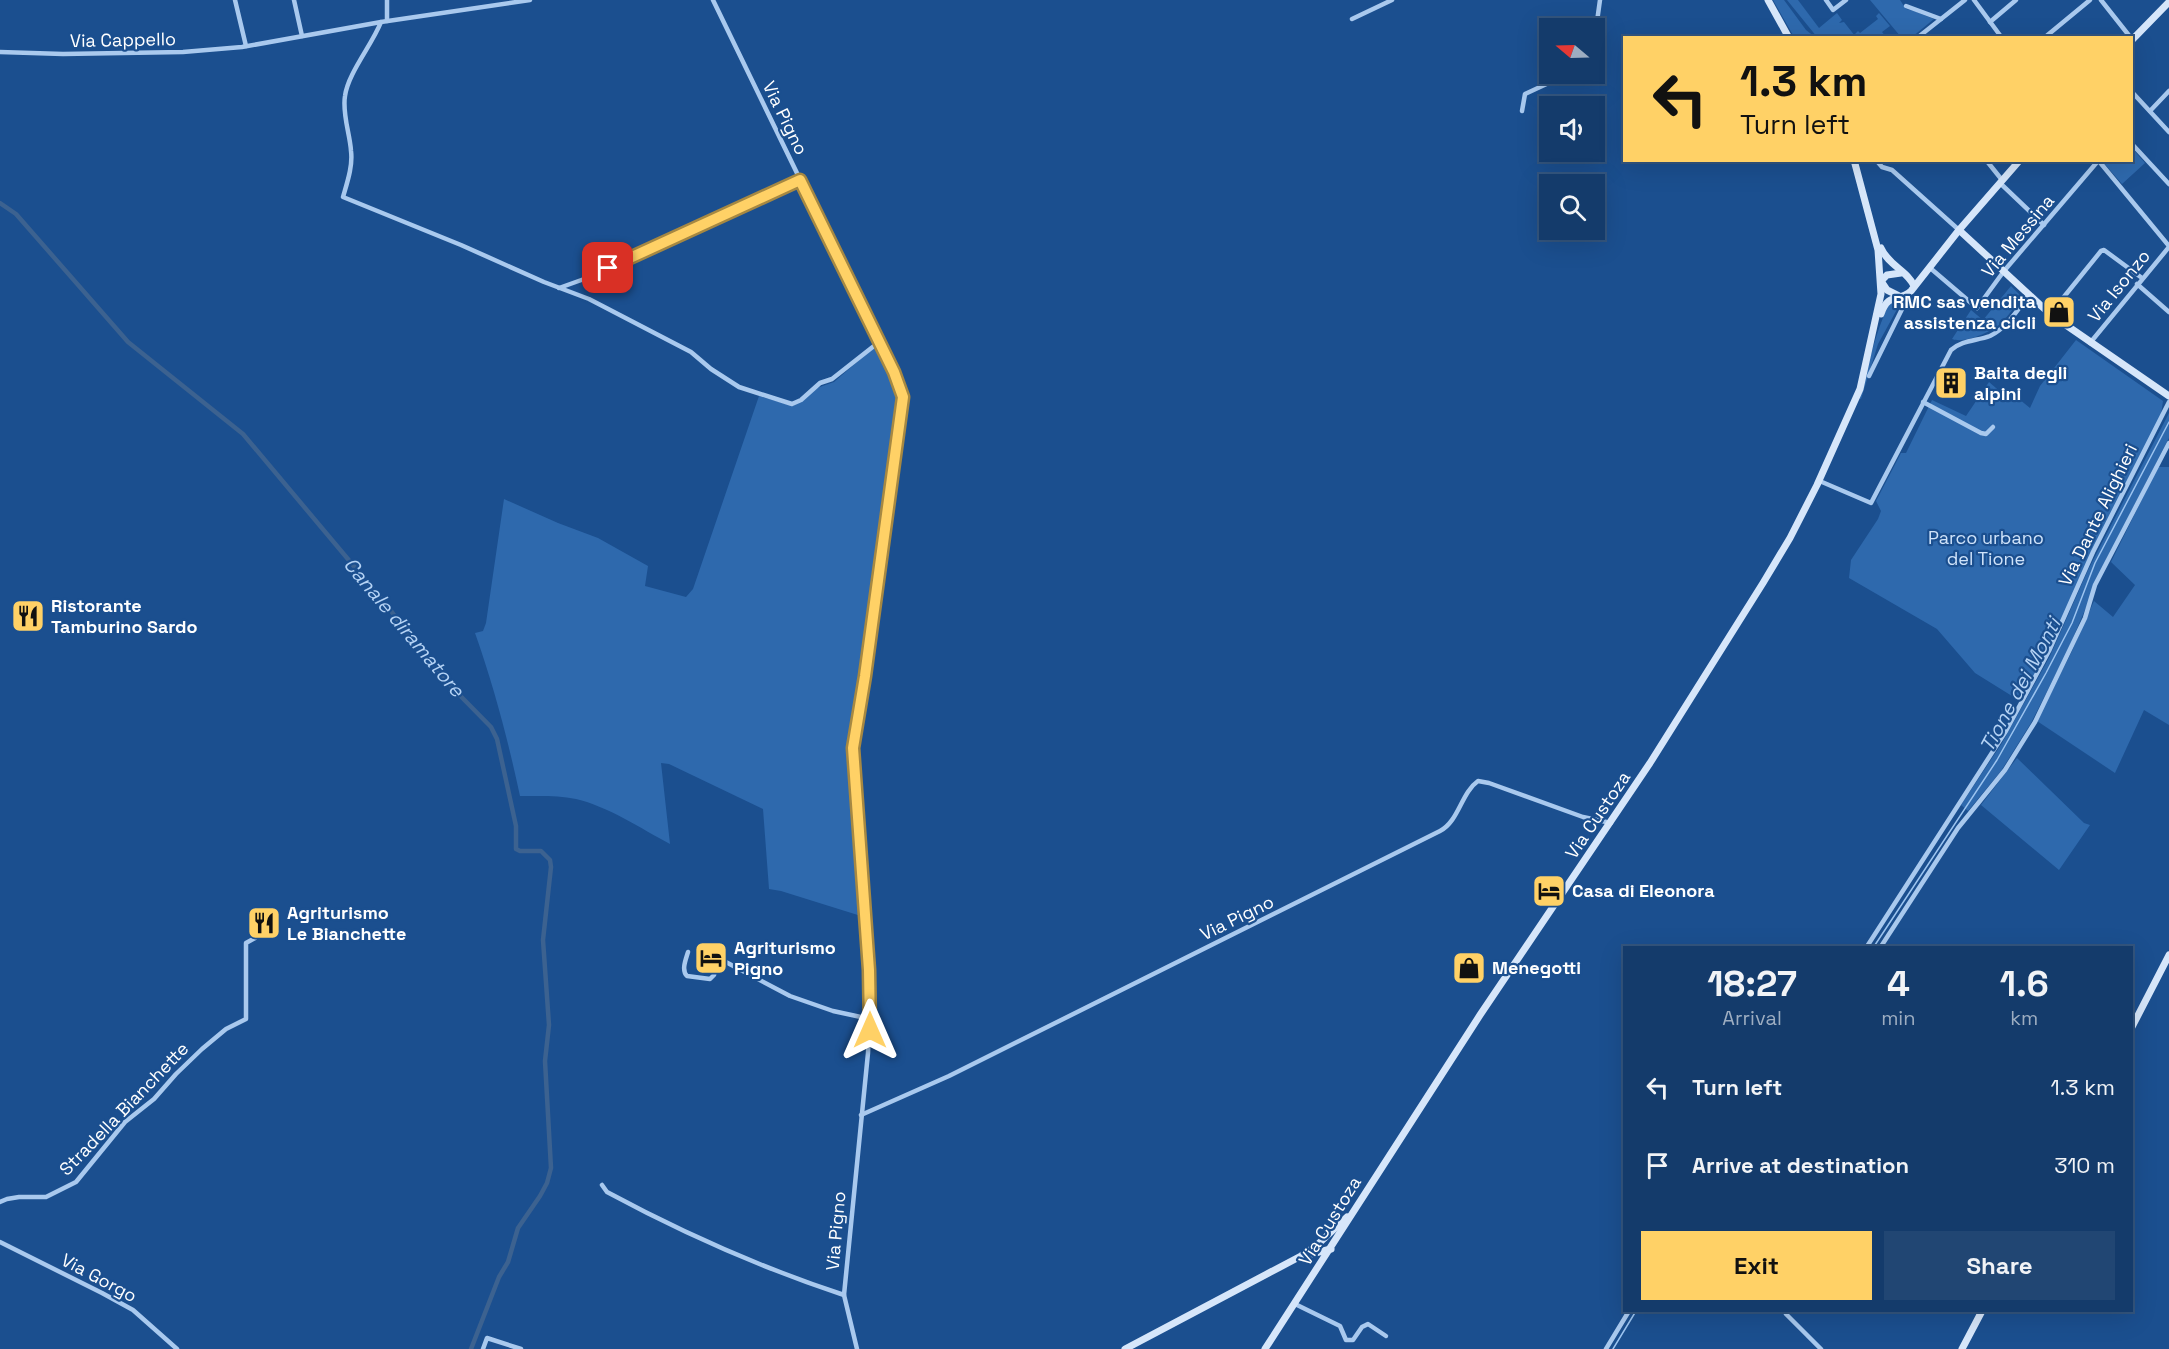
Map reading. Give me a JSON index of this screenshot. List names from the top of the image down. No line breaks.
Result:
{"streets":{"main road":["Via Custoza"],"street":["Via Cappello","Via Pigno","Via Messina","Via Isonzo","Via Dante Alighieri","Stradella Bianchette","Via Gorgo"]},"crossings":[["Via Pigno","Via Custoza"],["Via Messina","Via Custoza"]],"water":["Canale diramatore","Tione dei Monti"],"parks":["Parco urbano del Tione"],"places":{"shop":["RMC sas vendita assistenza cicli","Menegotti"],"building":["Baita degli alpini"],"restaurant":["Ristorante Tamburino Sardo","Agriturismo Le Bianchette"],"hotel":["Casa di Eleonora","Agriturismo Pigno"]},"north":"left","page":{"turn":["1.3 km","Turn left"],"eta":["18:27","Arrival","4","min","1.6","km"],"list":[{"name":"Turn left","value":"1.3 km"},{"name":"Arrive at destination","value":"310 m"}],"buttons":["Exit","Share"]}}
